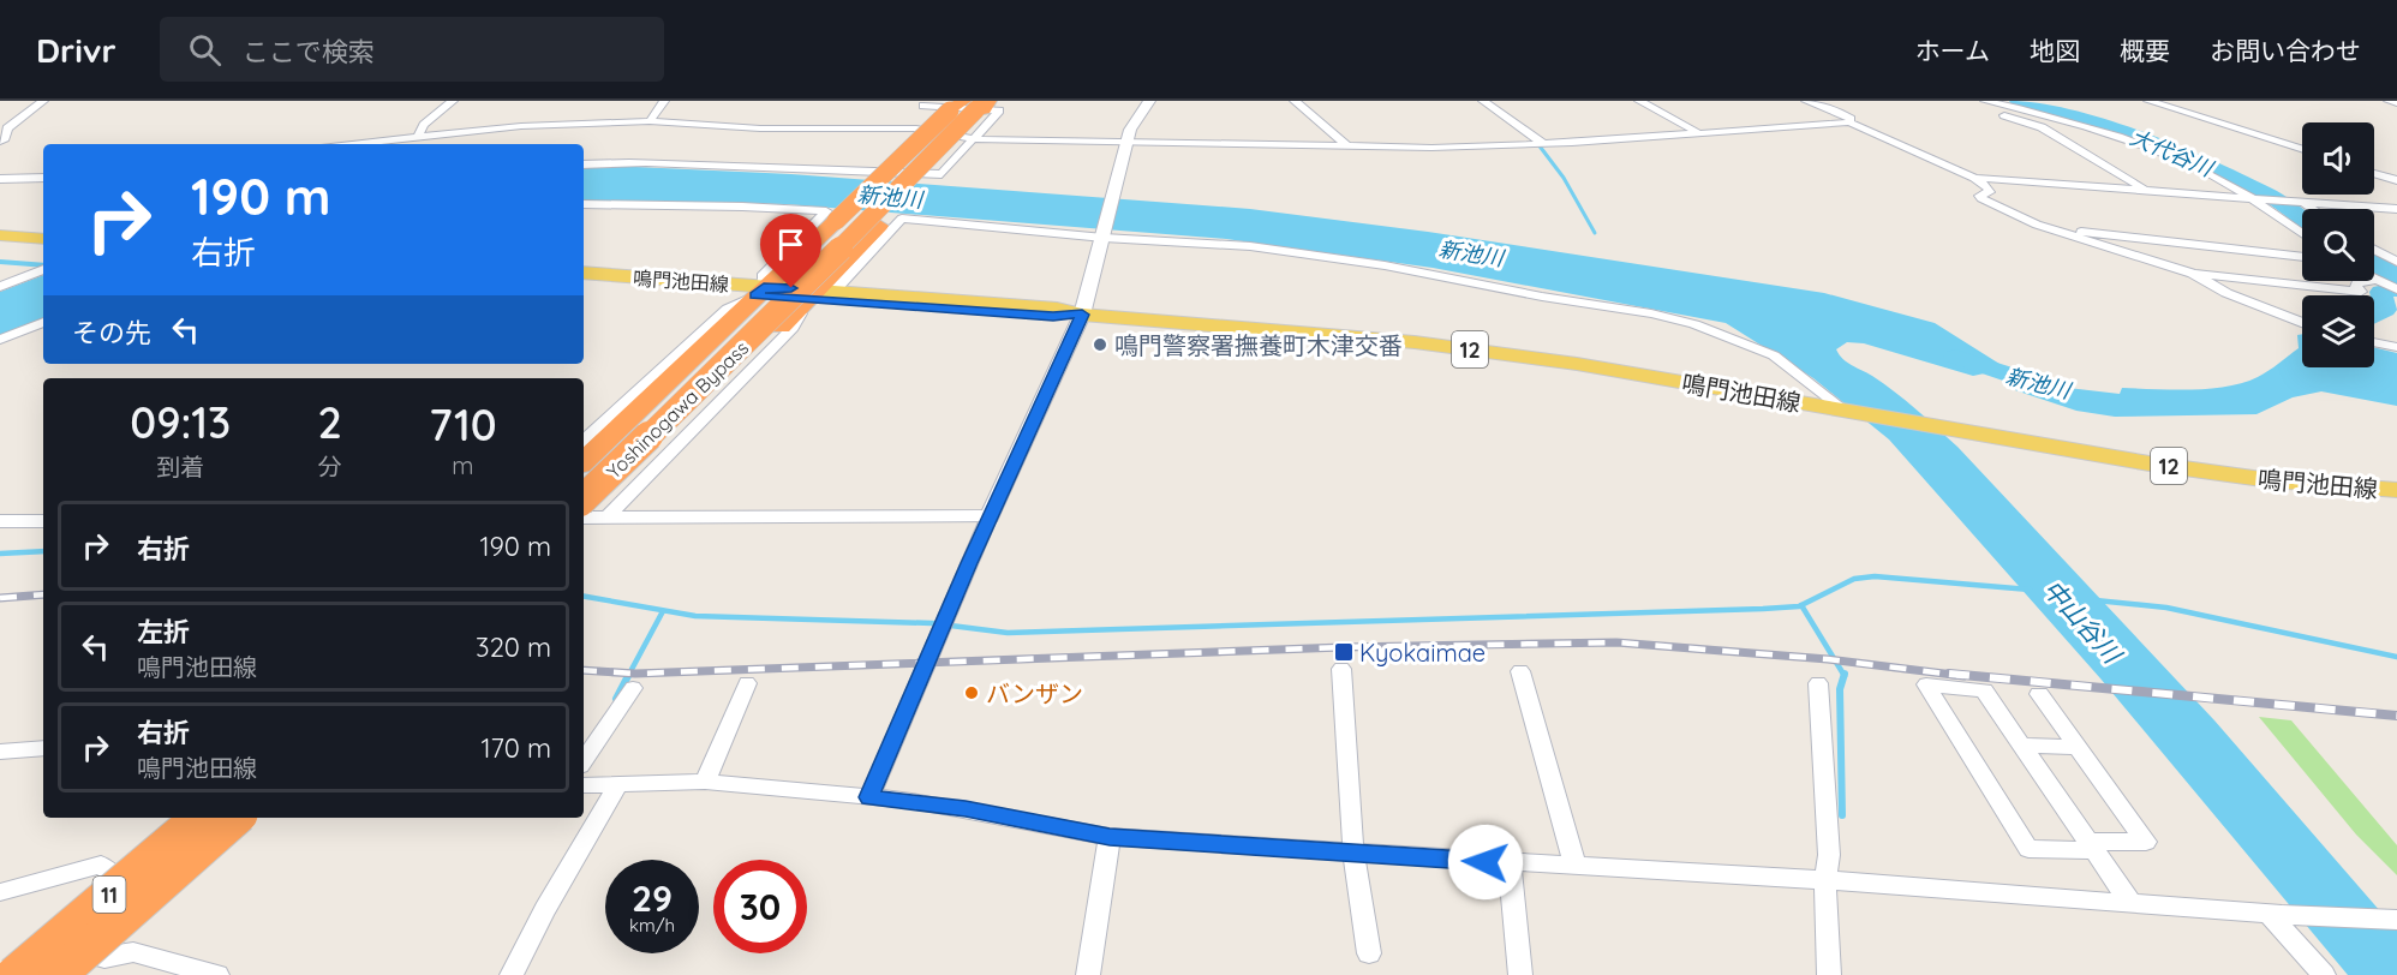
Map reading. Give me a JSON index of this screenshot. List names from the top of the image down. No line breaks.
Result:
{"streets":{"highway":["Yoshinogawa Bypass","11"],"main road":["鳴門池田線","12"]},"water":["大代谷川","新池川","中山谷川"],"places":{"other":["鳴門警察署撫養町木津交番","バンザン"],"transit":["Kyokaimae"]},"page":{"header":"Drivr","search":"ここで検索","nav":["ホーム","地図","概要","お問い合わせ"],"turn":["190 m","右折"],"then":"その先","eta":["09:13","到着","2","分","710","m"],"list":[{"name":"右折","value":"190 m"},{"name":"左折","note":"鳴門池田線","value":"320 m"},{"name":"右折","note":"鳴門池田線","value":"170 m"}],"speed":"29 km/h","limit":"30"}}
